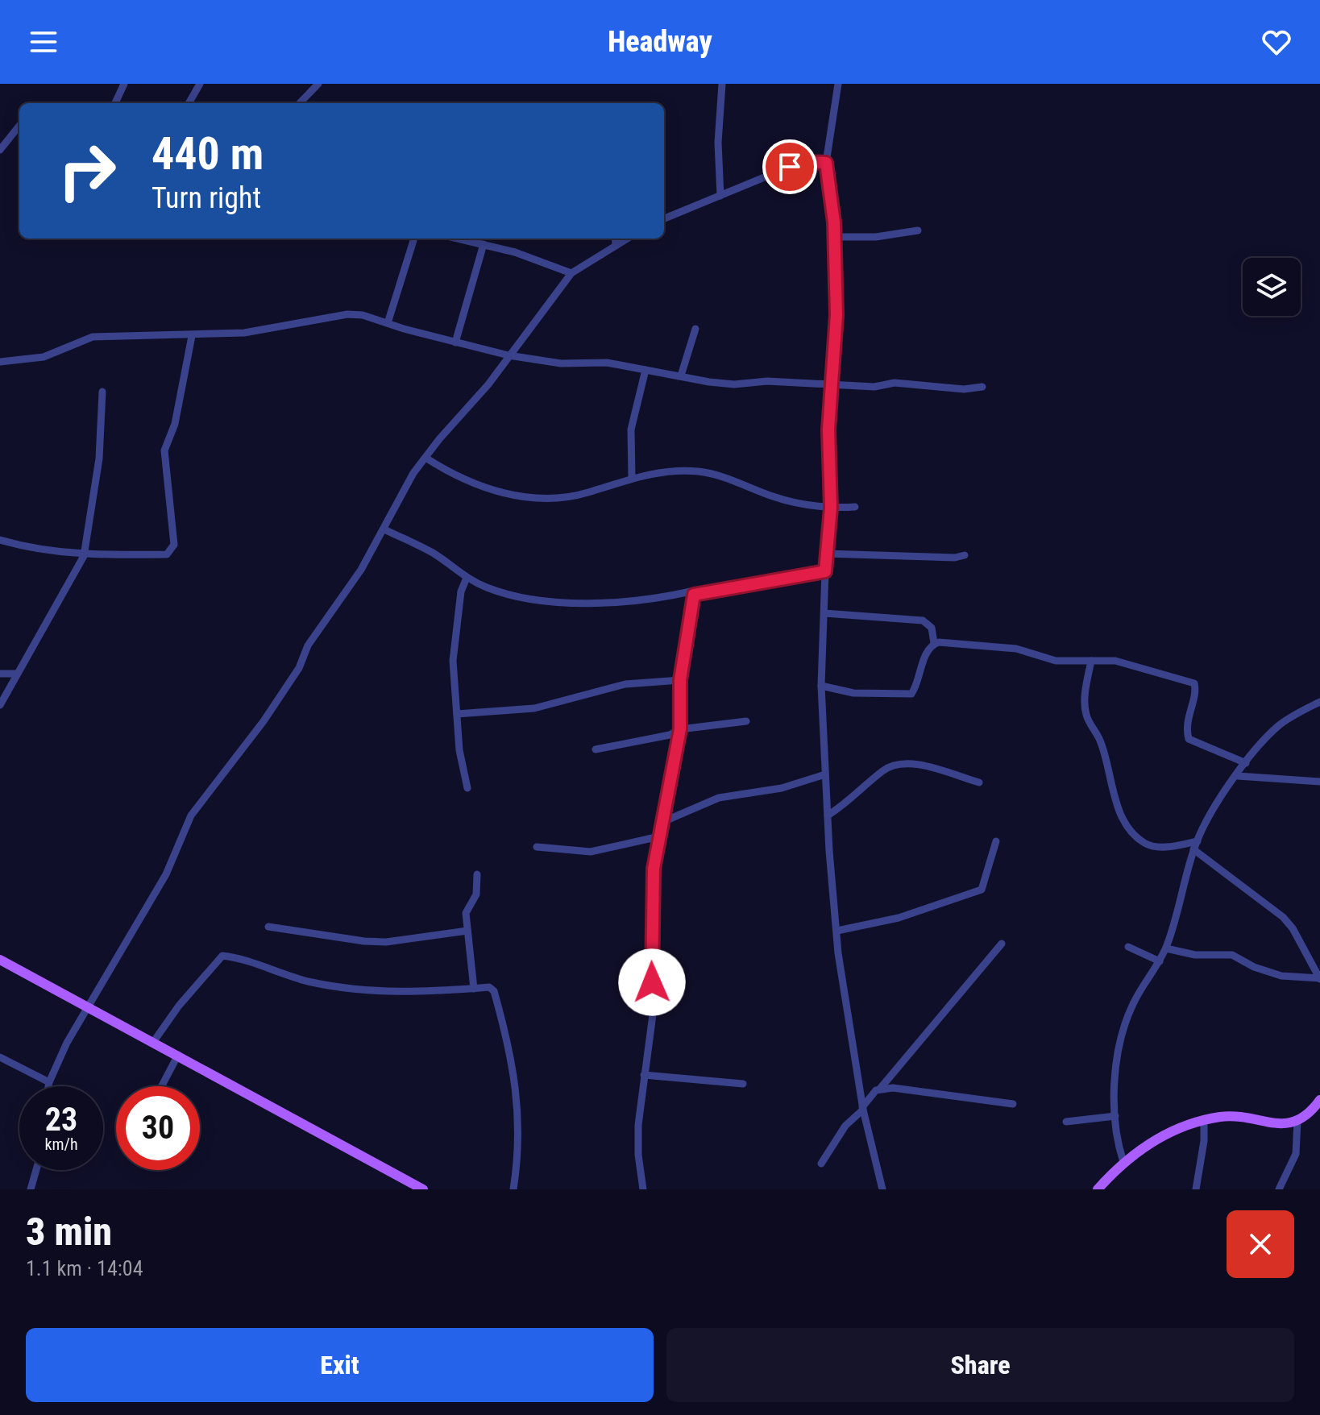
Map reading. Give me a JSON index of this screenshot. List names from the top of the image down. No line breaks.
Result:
{"page":{"header":"Headway","turn":["440 m","Turn right"],"speed":"23 km/h","limit":"30","heading":["3 min","1.1 km · 14:04"],"buttons":["Exit","Share"]}}
